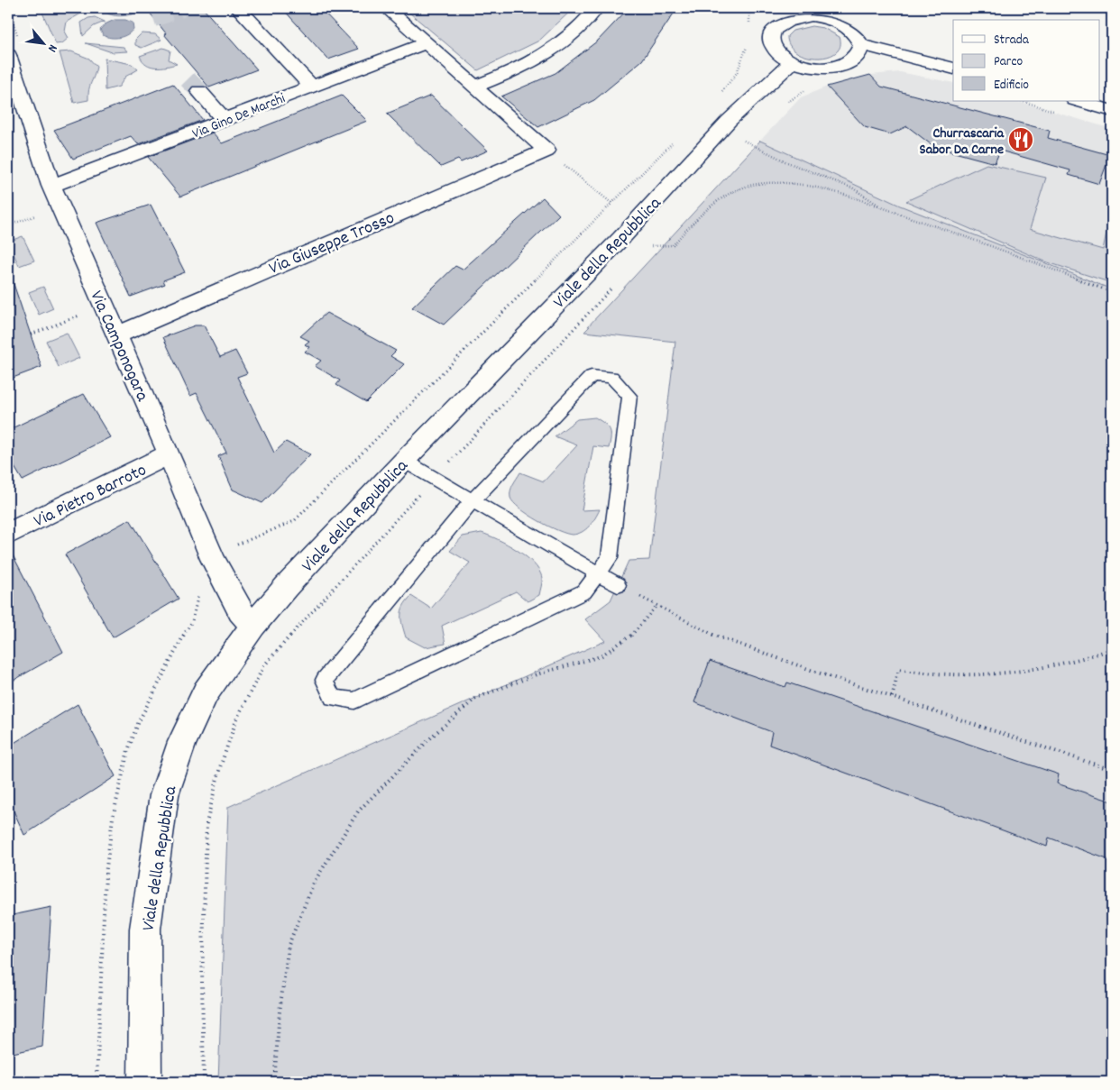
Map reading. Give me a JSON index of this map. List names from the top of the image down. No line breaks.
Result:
{"streets":{"street":["Via Gino De Marchi","Via Giuseppe Trosso","Viale della Repubblica","Via Camponogara","Via Pietro Barroto"]},"crossings":[["Via Gino De Marchi","Via Camponogara"],["Via Giuseppe Trosso","Via Camponogara"],["Viale della Repubblica","Via Camponogara"],["Via Camponogara","Via Pietro Barroto"]],"places":{"restaurant":["Churrascaria Sabor Da Carne"]},"legend":["Strada","Parco","Edificio"],"north":"bottom right"}
